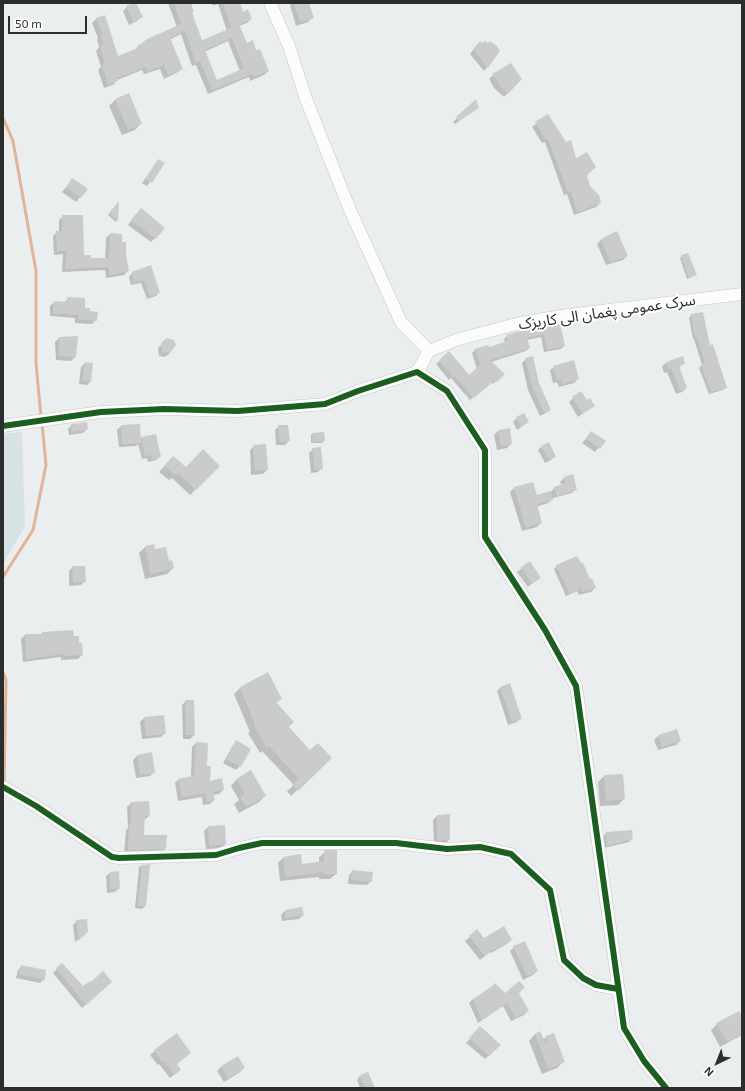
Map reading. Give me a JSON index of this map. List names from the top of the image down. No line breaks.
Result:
{"streets":{"street":["سرک عمومی پغمان الی کاریزک"]},"scale_bar":"50 m","north":"bottom left"}
